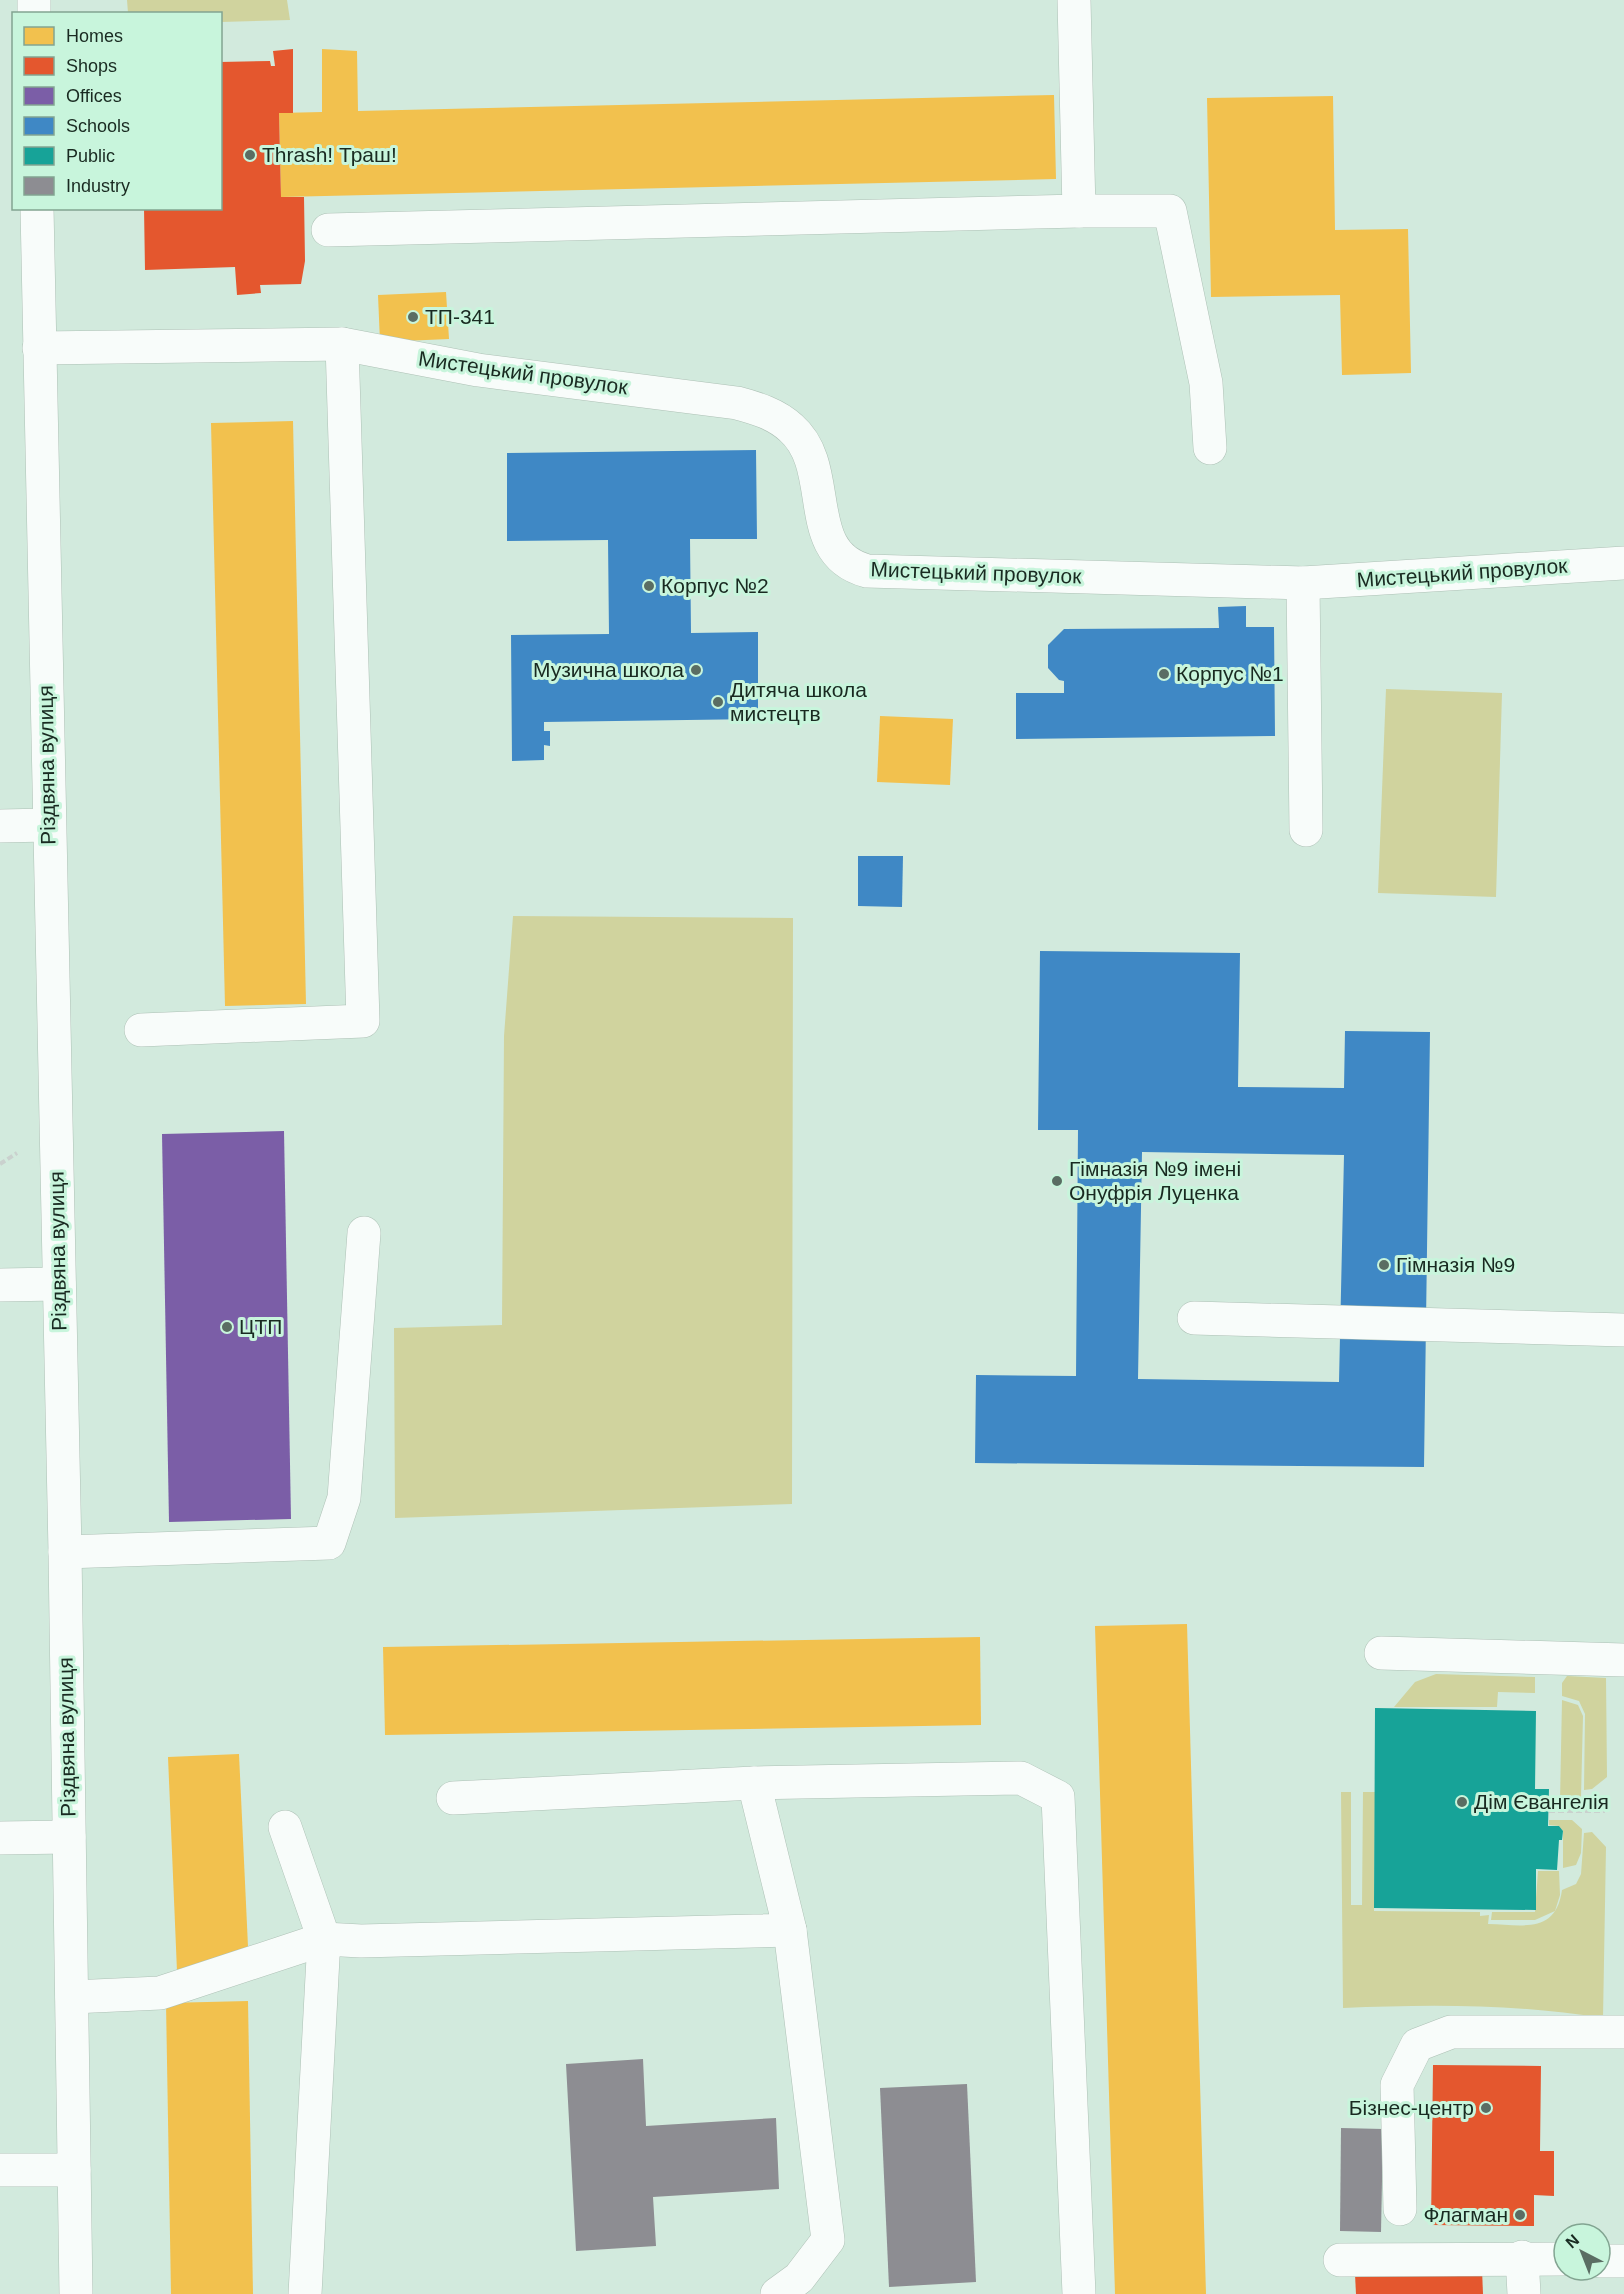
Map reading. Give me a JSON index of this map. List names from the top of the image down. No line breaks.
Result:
{"streets":{"street":["Мистецький провулок","Різдвяна вулиця"]},"crossings":[["Мистецький провулок","Різдвяна вулиця"]],"places":["Thrash! Траш!","ТП-341","Корпус №2","Музична школа","Корпус №1","Дитяча школа мистецтв","Гімназія №9 імені Онуфрія Луценка","Гімназія №9","ЦТП","Дім Євангелія","Бізнес-центр","Флагман"],"legend":["Homes","Shops","Offices","Schools","Public","Industry"],"north":"top left"}
